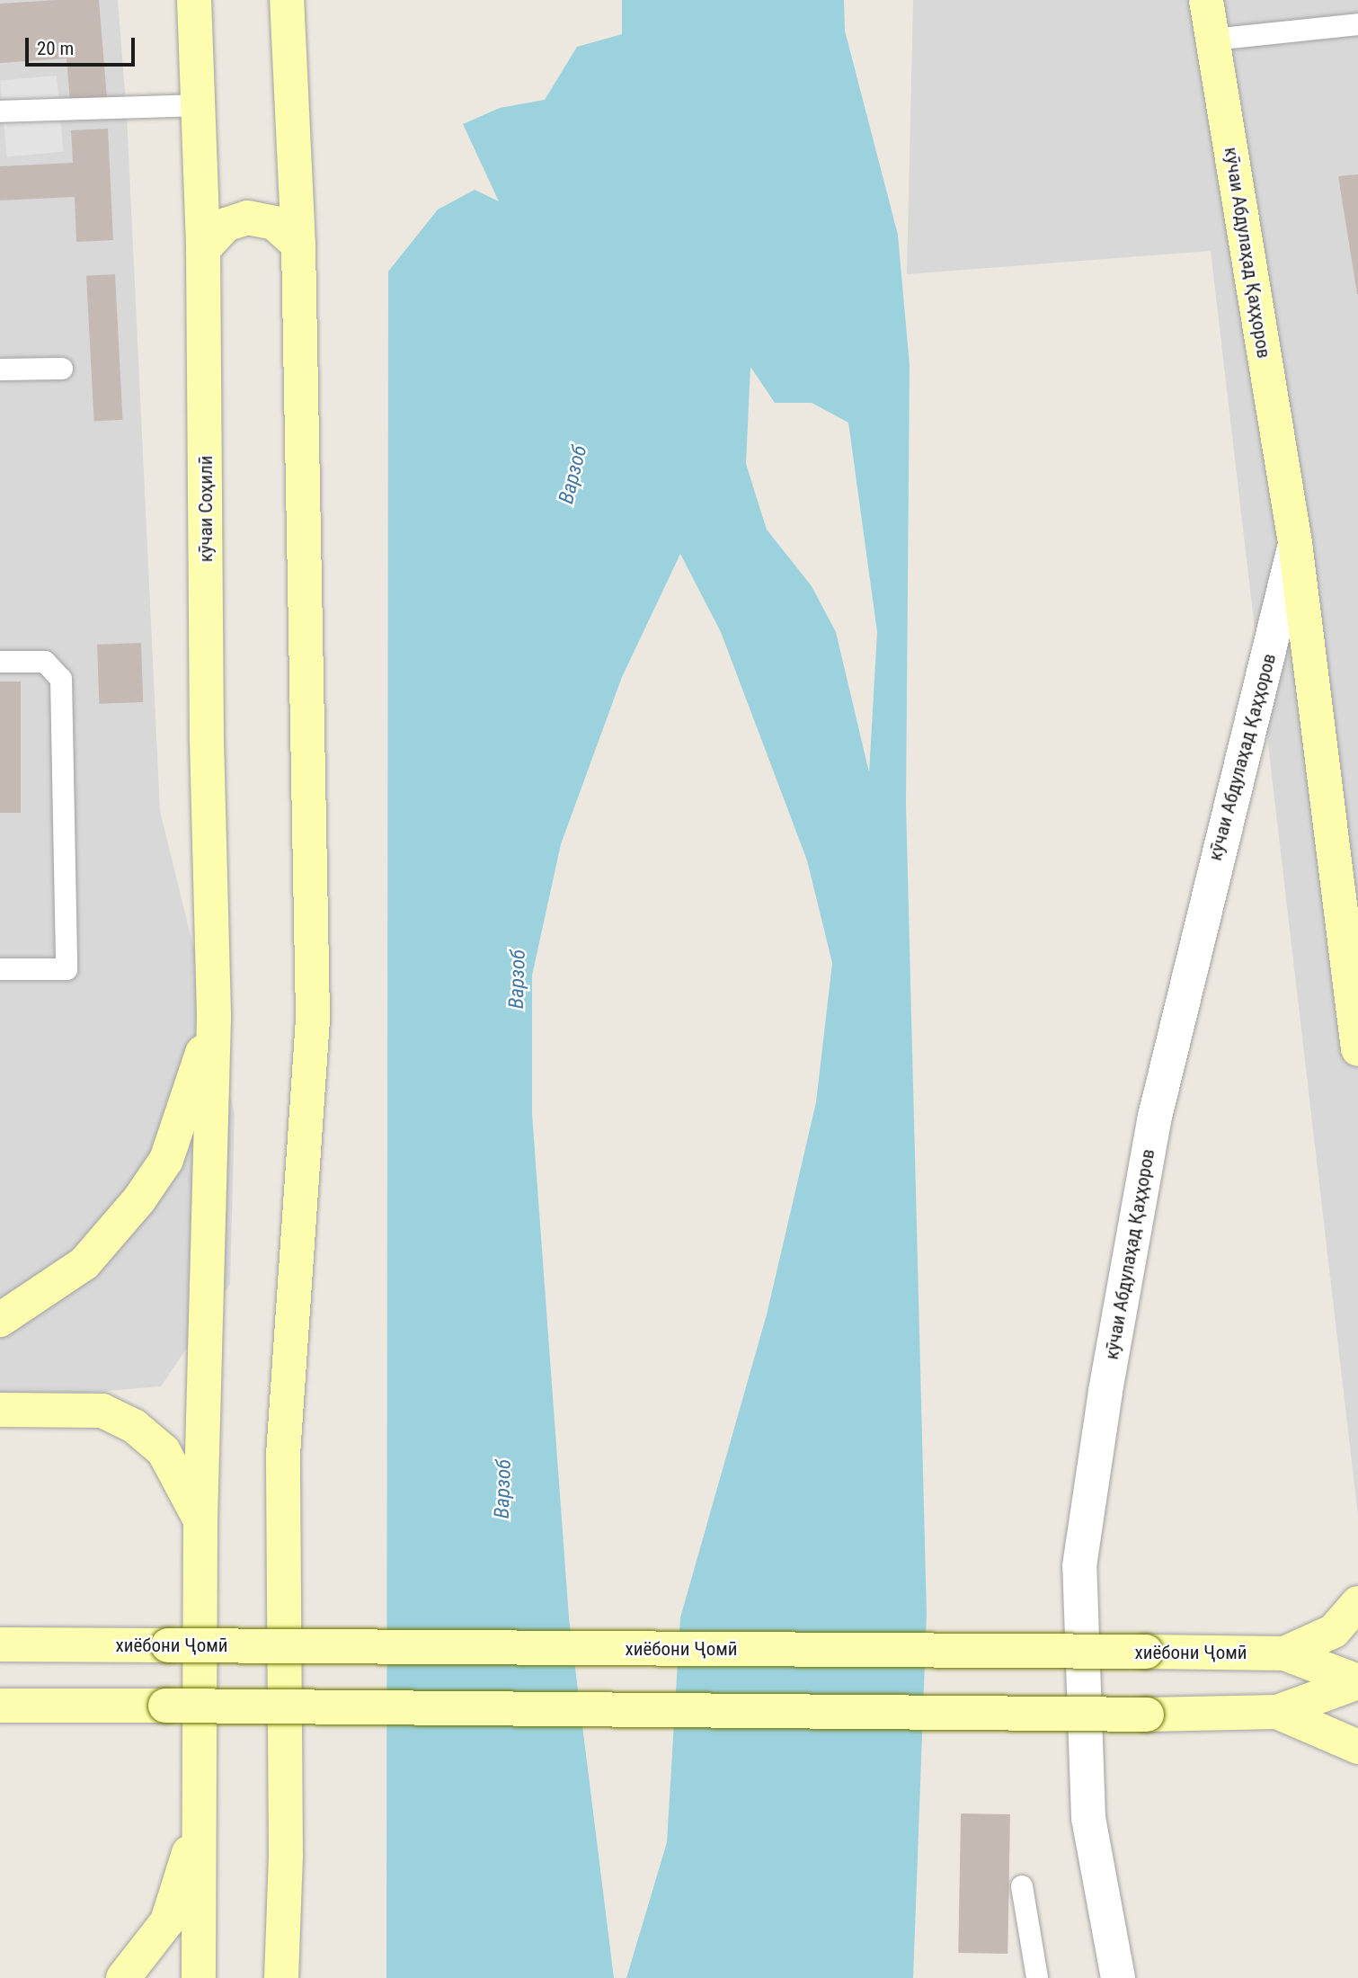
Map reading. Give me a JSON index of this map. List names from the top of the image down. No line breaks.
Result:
{"streets":{"main road":["кӯчаи Абдулаҳад Қаҳҳоров","кӯчаи Соҳилӣ","хиёбони Ҷомӣ"]},"water":["Варзоб"],"scale_bar":"20 m"}
